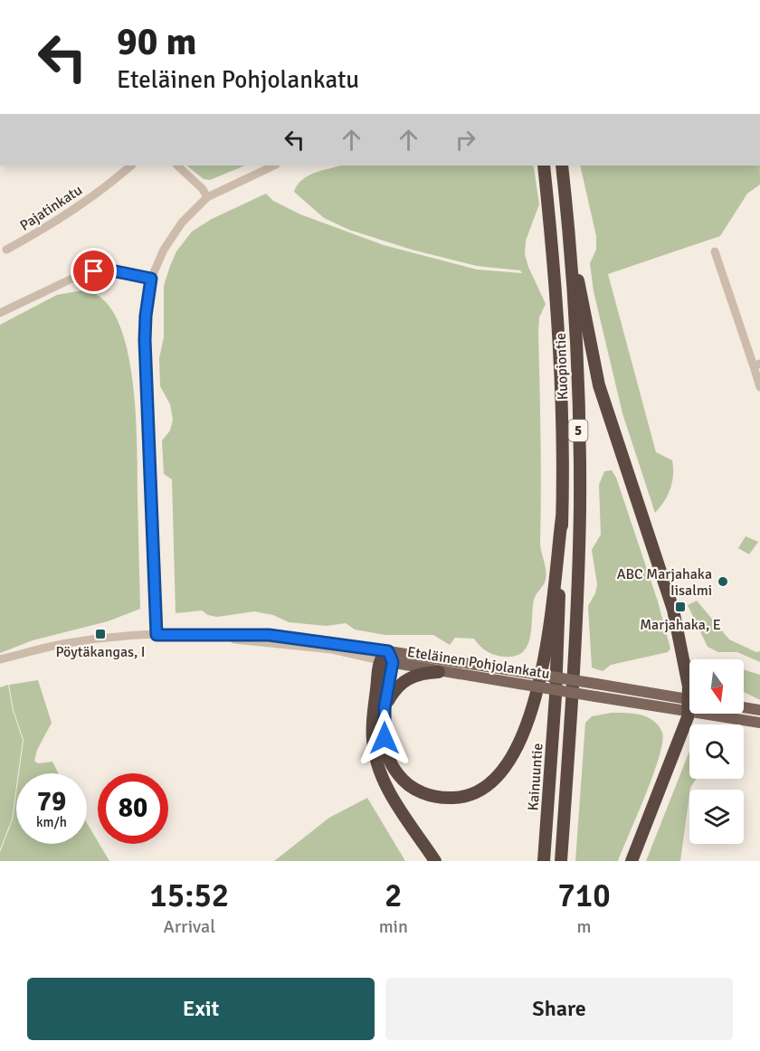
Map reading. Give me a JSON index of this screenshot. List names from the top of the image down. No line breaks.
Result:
{"streets":{"highway":["Kuopiontie","5","Kainuuntie"],"main road":["Eteläinen Pohjolankatu"],"street":["Pajatinkatu"]},"crossings":[["Kuopiontie","Kainuuntie"]],"places":{"other":["ABC Marjahaka Iisalmi"],"transit":["Marjahaka, E","Pöytäkangas, I"]},"north":"bottom","page":{"turn":["90 m","Eteläinen Pohjolankatu"],"speed":"79 km/h","limit":"80","eta":["15:52","Arrival","2","min","710","m"],"buttons":["Exit","Share"]}}
